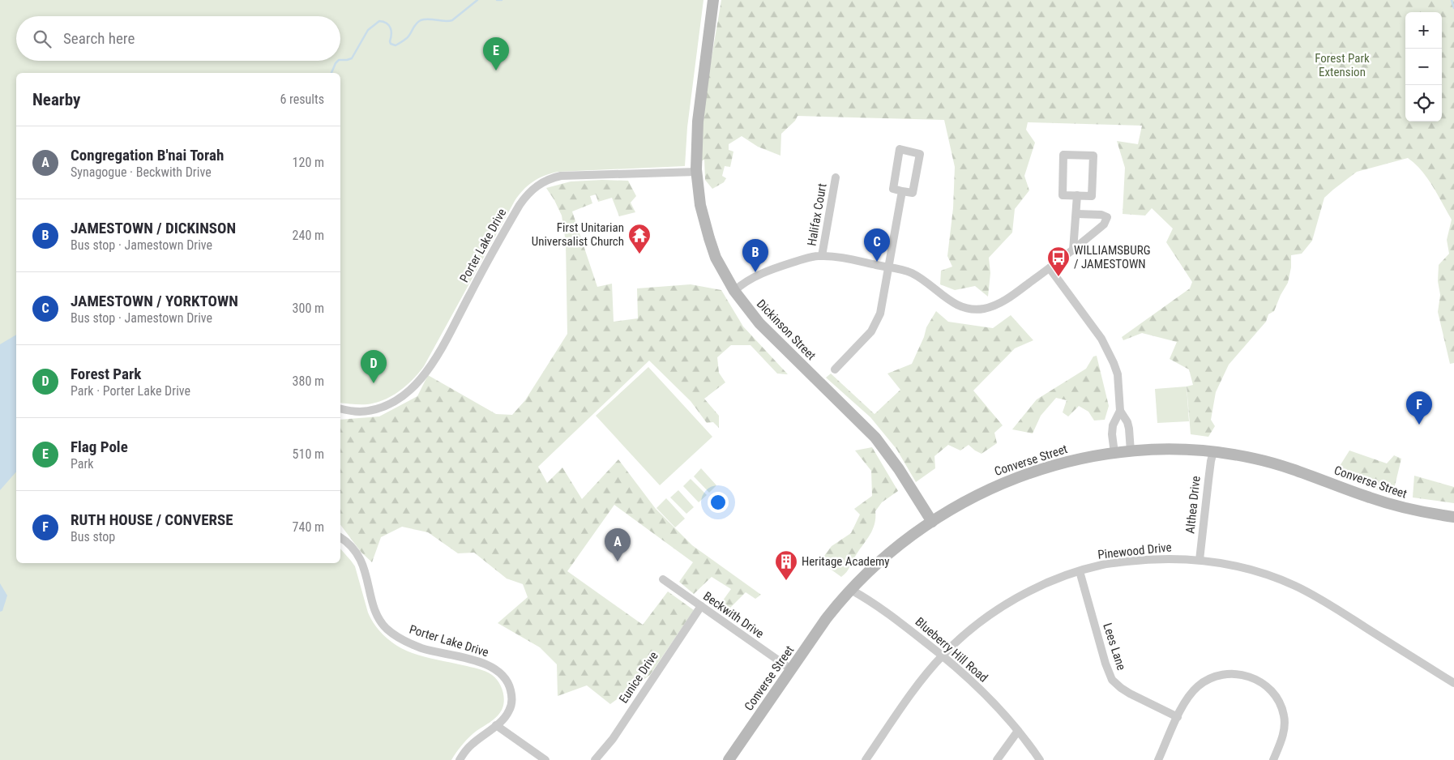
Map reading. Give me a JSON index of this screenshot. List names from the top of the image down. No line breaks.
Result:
{"streets":{"main road":["Dickinson Street","Converse Street"],"street":["Halifax Court","Porter Lake Drive","Althea Drive","Pinewood Drive","Beckwith Drive","Lees Lane","Blueberry Hill Road","Eunice Drive"]},"crossings":[["Porter Lake Drive","Dickinson Street"],["Dickinson Street","Converse Street"],["Converse Street","Althea Drive"],["Converse Street","Beckwith Drive"],["Converse Street","Blueberry Hill Road"],["Althea Drive","Pinewood Drive"],["Pinewood Drive","Lees Lane"],["Pinewood Drive","Blueberry Hill Road"],["Beckwith Drive","Eunice Drive"]],"parks":["Forest Park Extension"],"places":{"temple":["First Unitarian Universalist Church"],"bus stop":["WILLIAMSBURG / JAMESTOWN"],"building":["Heritage Academy"]},"page":{"map_buttons":["+","−"],"search":"Search here","pins":["E","C","B","D","F","A"],"heading":["Nearby","6 results"],"list":[{"mark":"A","name":"Congregation B'nai Torah","note":"Synagogue · Beckwith Drive","value":"120 m"},{"mark":"B","name":"JAMESTOWN / DICKINSON","note":"Bus stop · Jamestown Drive","value":"240 m"},{"mark":"C","name":"JAMESTOWN / YORKTOWN","note":"Bus stop · Jamestown Drive","value":"300 m"},{"mark":"D","name":"Forest Park","note":"Park · Porter Lake Drive","value":"380 m"},{"mark":"E","name":"Flag Pole","note":"Park","value":"510 m"},{"mark":"F","name":"RUTH HOUSE / CONVERSE","note":"Bus stop","value":"740 m"}]}}
